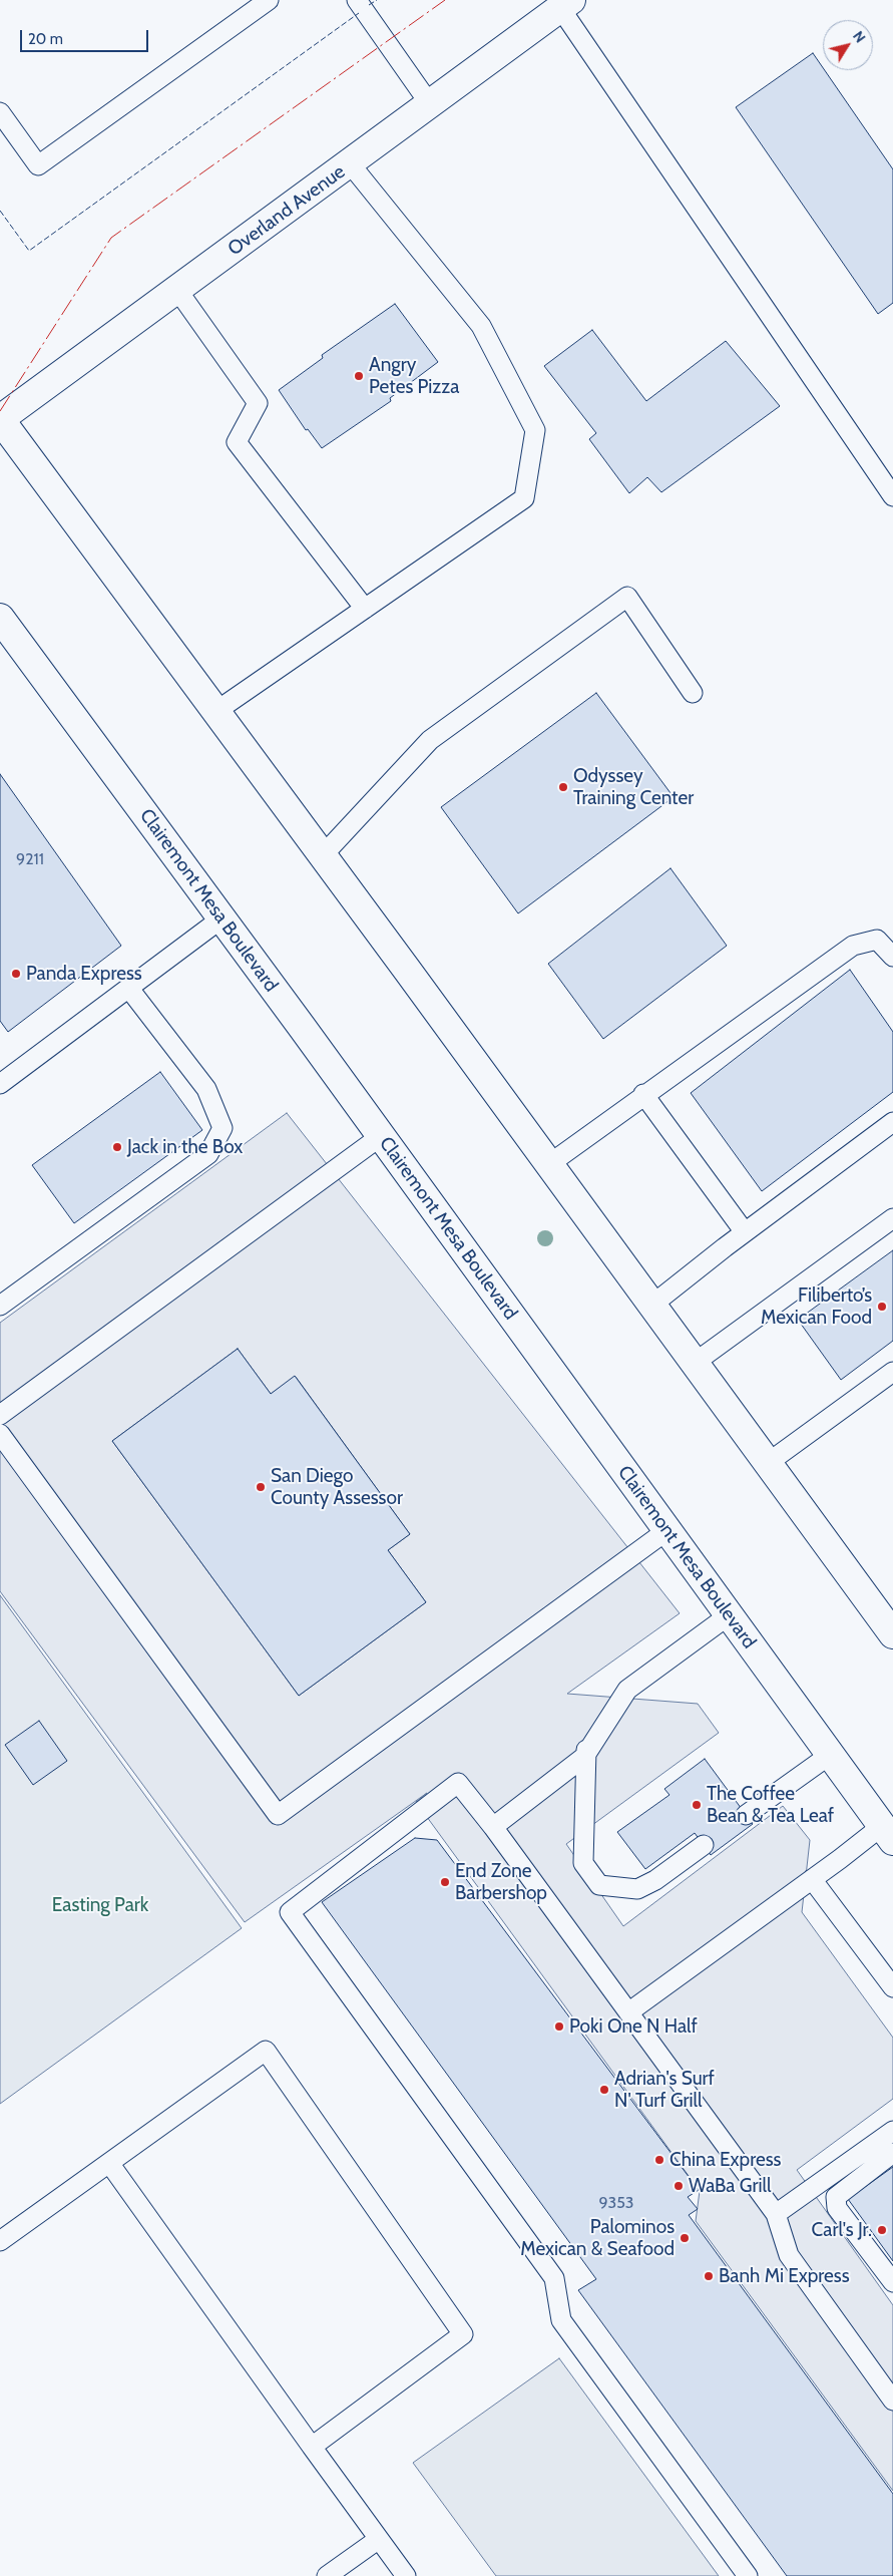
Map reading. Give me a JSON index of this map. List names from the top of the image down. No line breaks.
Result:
{"streets":{"main road":["Overland Avenue","Clairemont Mesa Boulevard"]},"parks":["Easting Park"],"places":["Angry Petes Pizza","Odyssey Training Center","Panda Express","Jack in the Box","Filiberto’s Mexican Food","San Diego County Assessor","The Coffee Bean & Tea Leaf","End Zone Barbershop","Poki One N Half","Adrian's Surf N' Turf Grill","China Express","WaBa Grill","Carl's Jr.","Palominos Mexican & Seafood","Banh Mi Express"],"house_numbers":["9211","9353"],"scale_bar":"20 m","north":"top right"}
